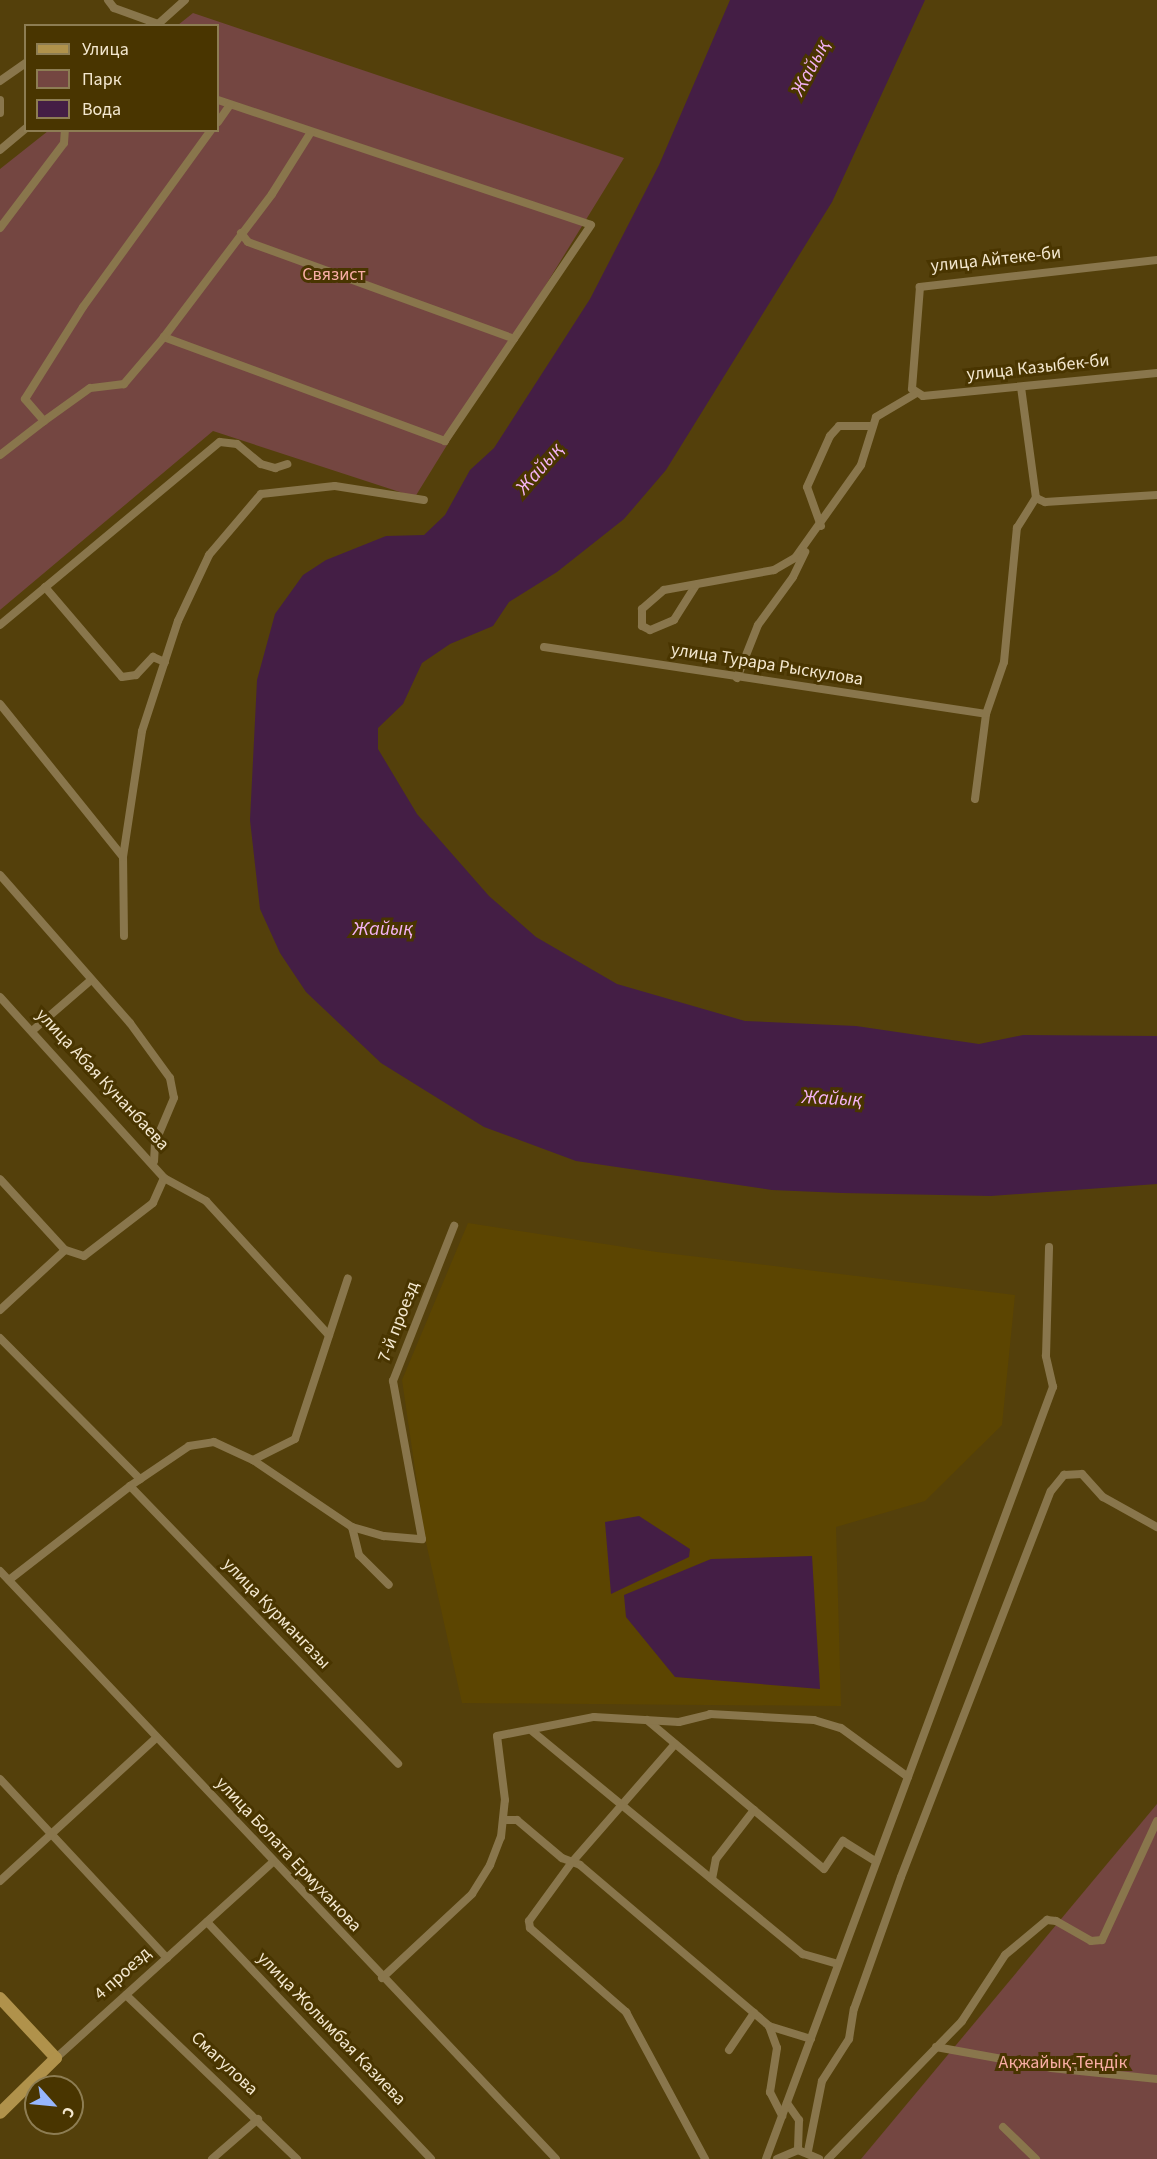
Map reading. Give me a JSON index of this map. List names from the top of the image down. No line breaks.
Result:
{"streets":{"street":["улица Айтеке-би","улица Казыбек-би","улица Турара Рыскулова","улица Абая Кунанбаева","7-й проезд","улица Курмангазы","улица Болата Ермуханова","4 проезд","улица Жолымбая Казиева","Смагулова"]},"crossings":[["улица Айтеке-би","улица Казыбек-би"],["улица Болата Ермуханова","4 проезд"],["4 проезд","улица Жолымбая Казиева"],["4 проезд","Смагулова"]],"water":["Жайық"],"parks":["Связист","Ақжайық-Теңдік"],"legend":["Улица","Парк","Вода"],"north":"bottom right"}
